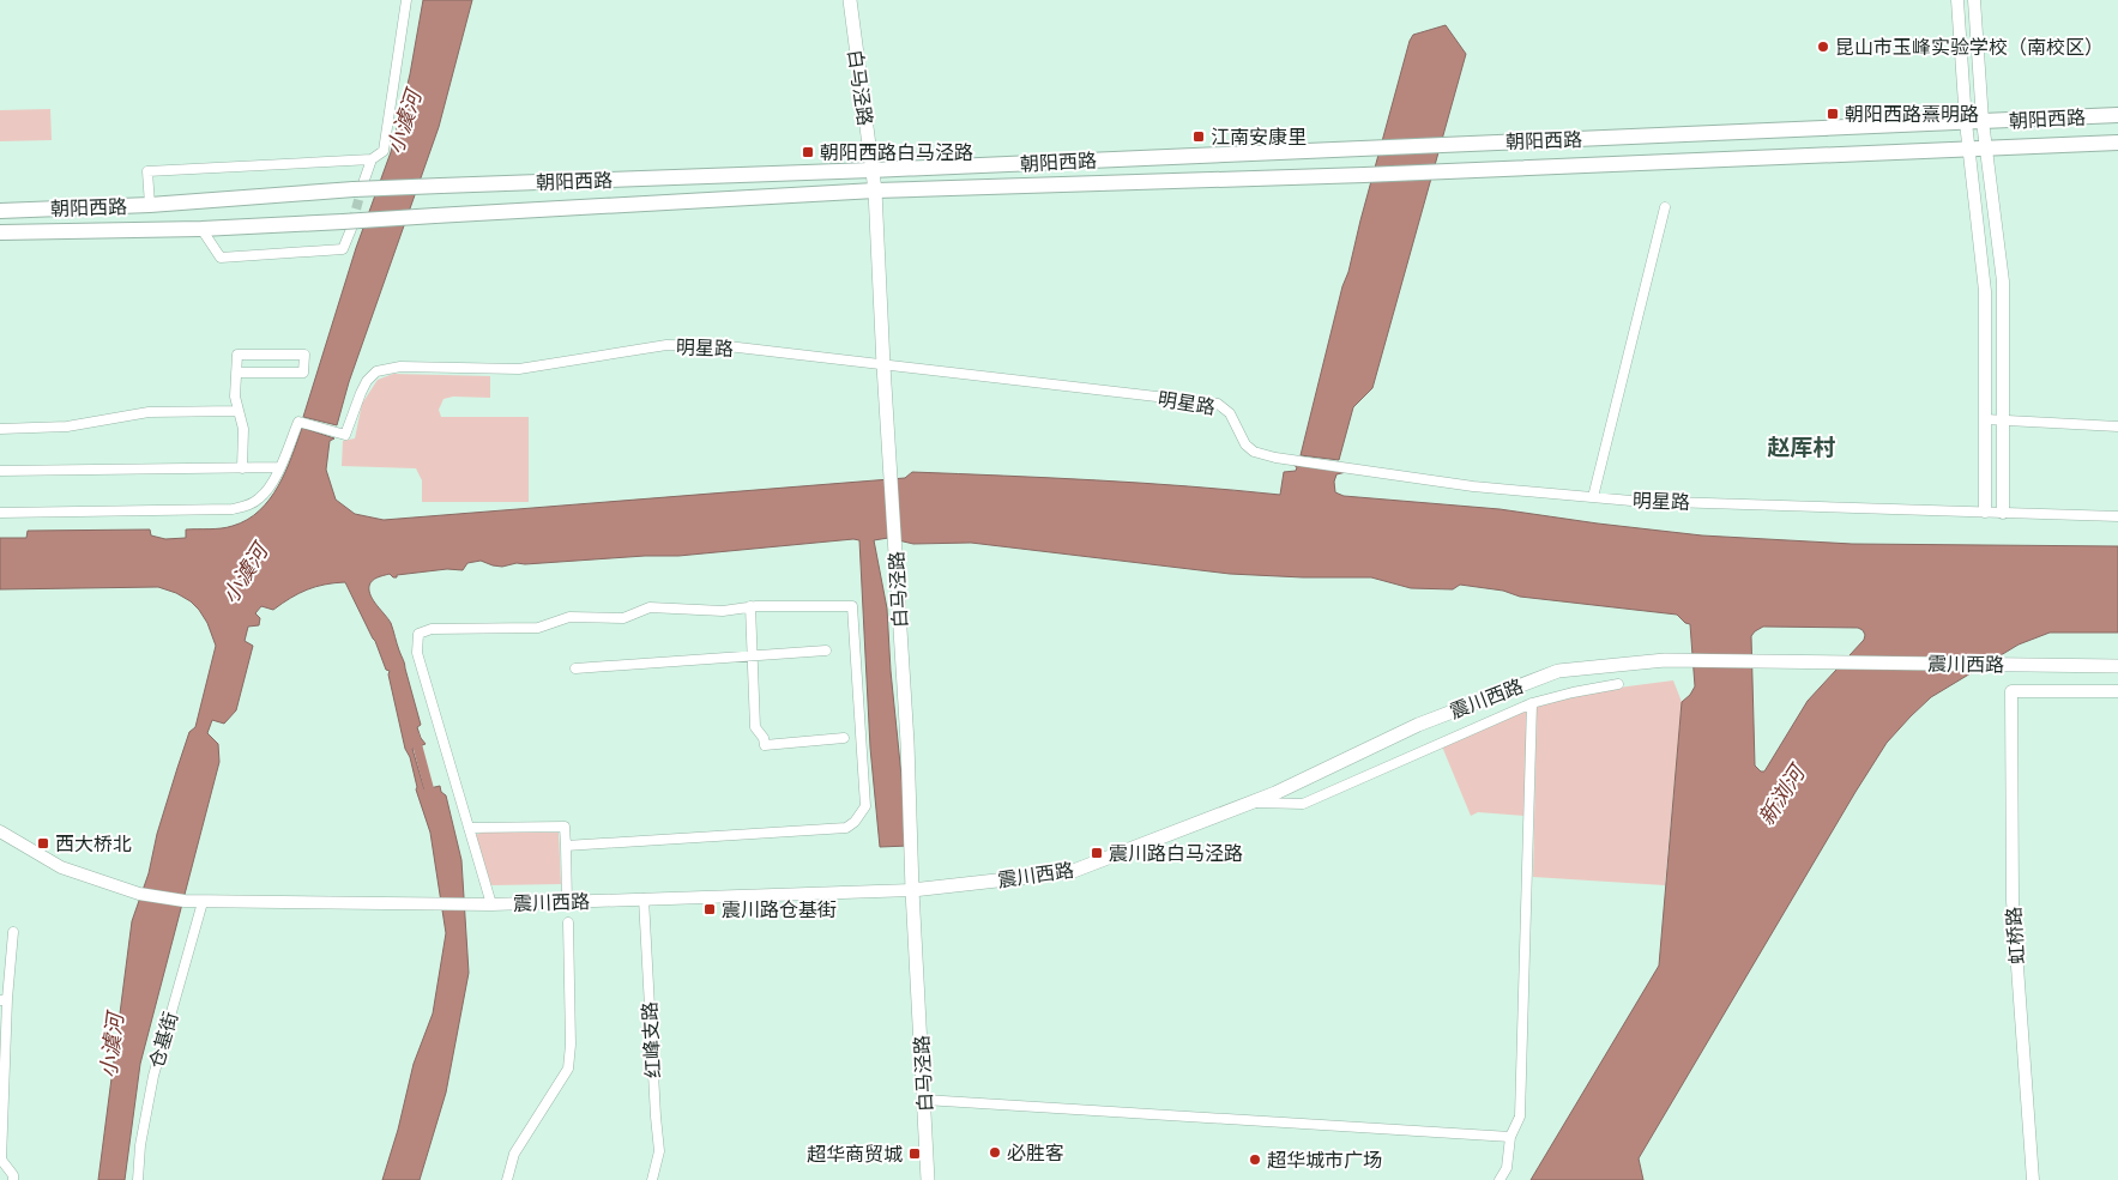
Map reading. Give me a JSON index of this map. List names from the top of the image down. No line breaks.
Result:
{"streets":{"main road":["白马泾路","朝阳西路","震川西路"],"street":["明星路","虹桥路","仓基街","红峰支路"]},"crossings":[["白马泾路","朝阳西路"],["白马泾路","明星路"],["白马泾路","震川西路"],["震川西路","仓基街"],["震川西路","红峰支路"]],"districts":["赵厍村"],"water":["小澞河","新浏河"],"places":{"other":["昆山市玉峰实验学校（南校区）","必胜客","超华城市广场"],"transit":["朝阳西路熹明路","江南安康里","朝阳西路白马泾路","西大桥北","震川路白马泾路","震川路仓基街","超华商贸城"]}}
